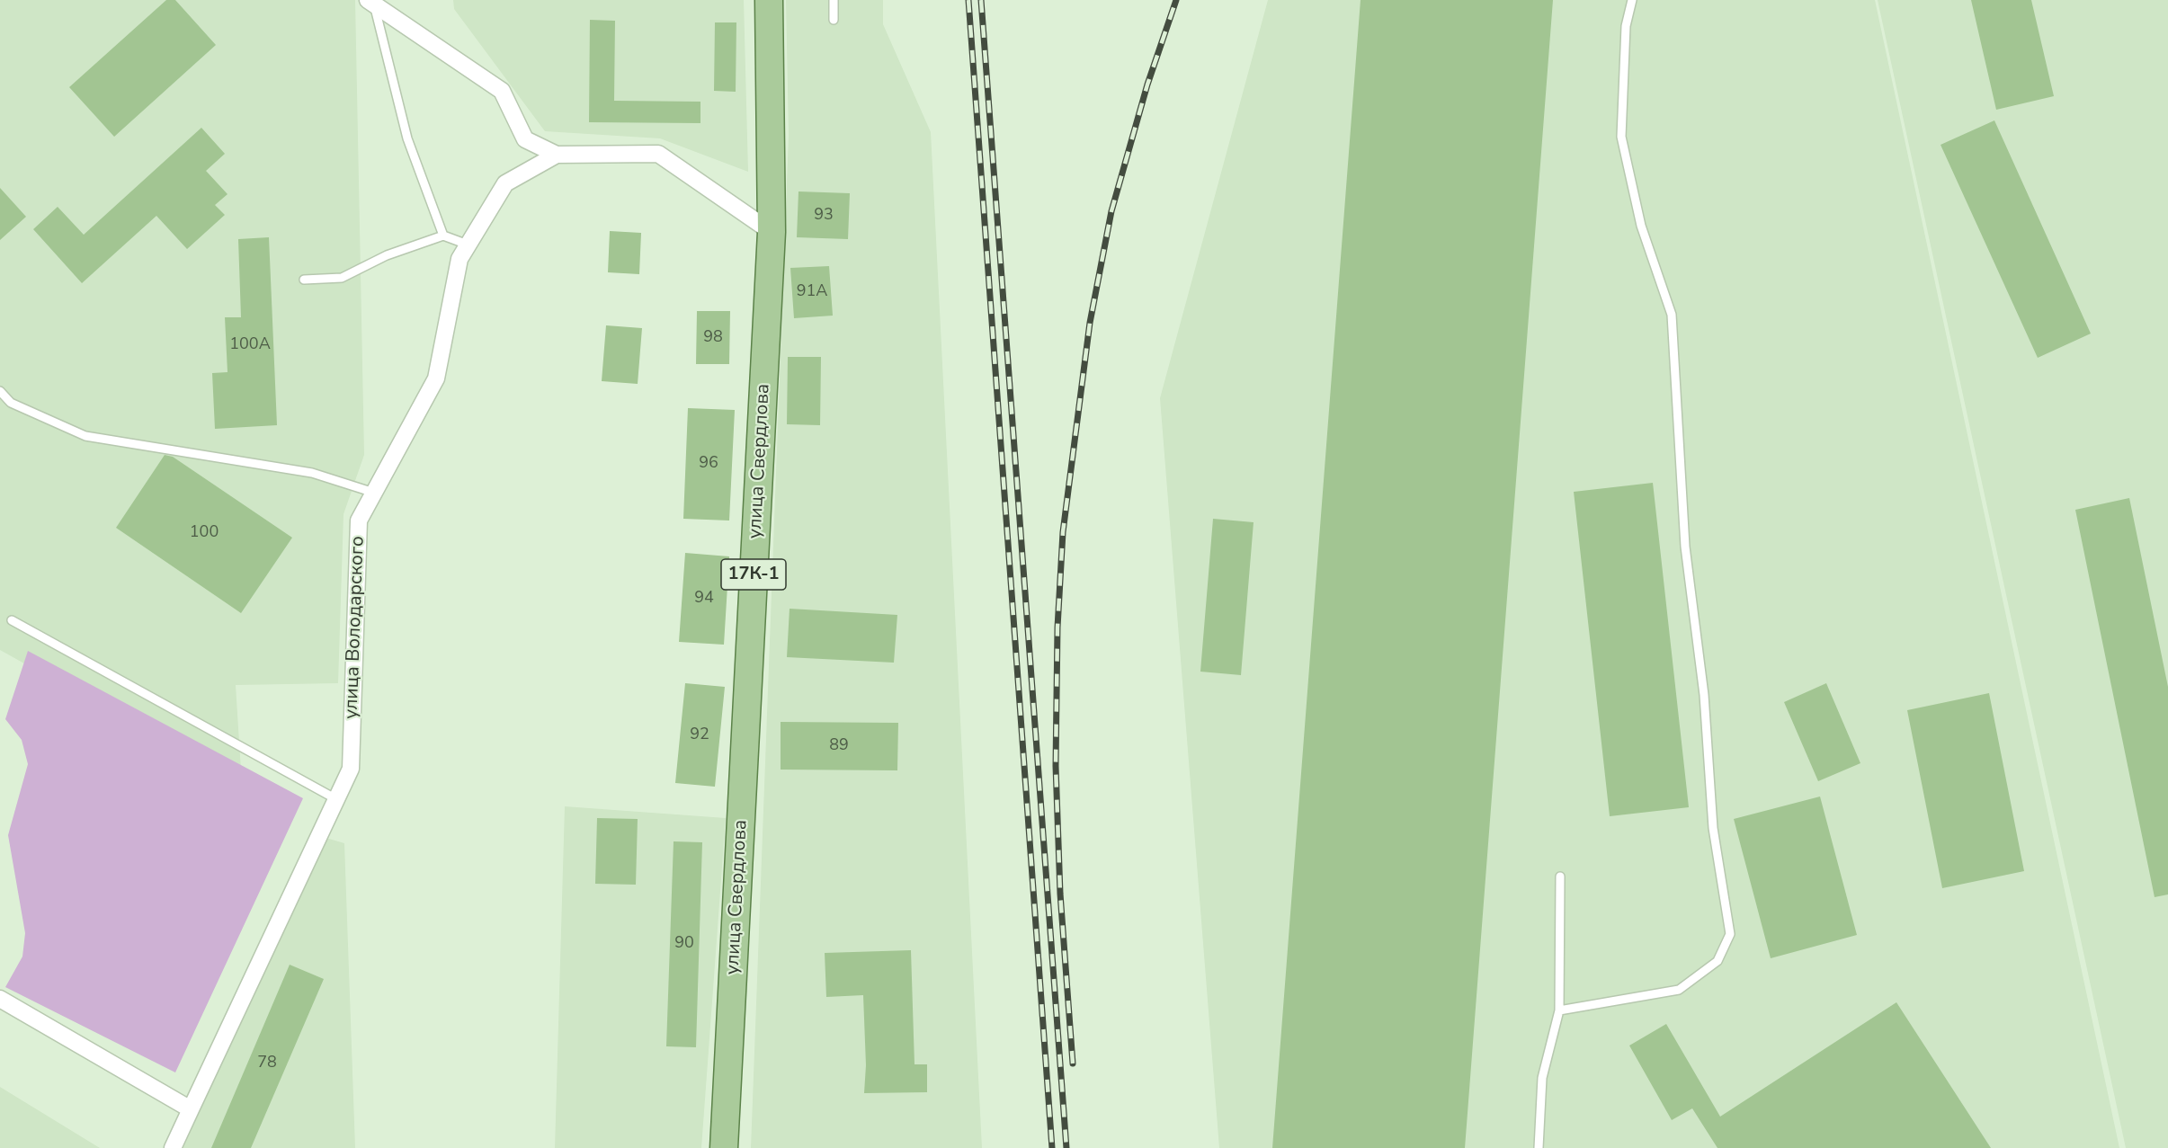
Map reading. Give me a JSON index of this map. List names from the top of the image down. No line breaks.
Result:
{"streets":{"main road":["улица Свердлова","17К-1"],"street":["улица Володарского"]},"crossings":[["улица Свердлова","улица Володарского"]],"house_numbers":["93","91А","98","100А","96","100","94","92","89","90","78"]}
